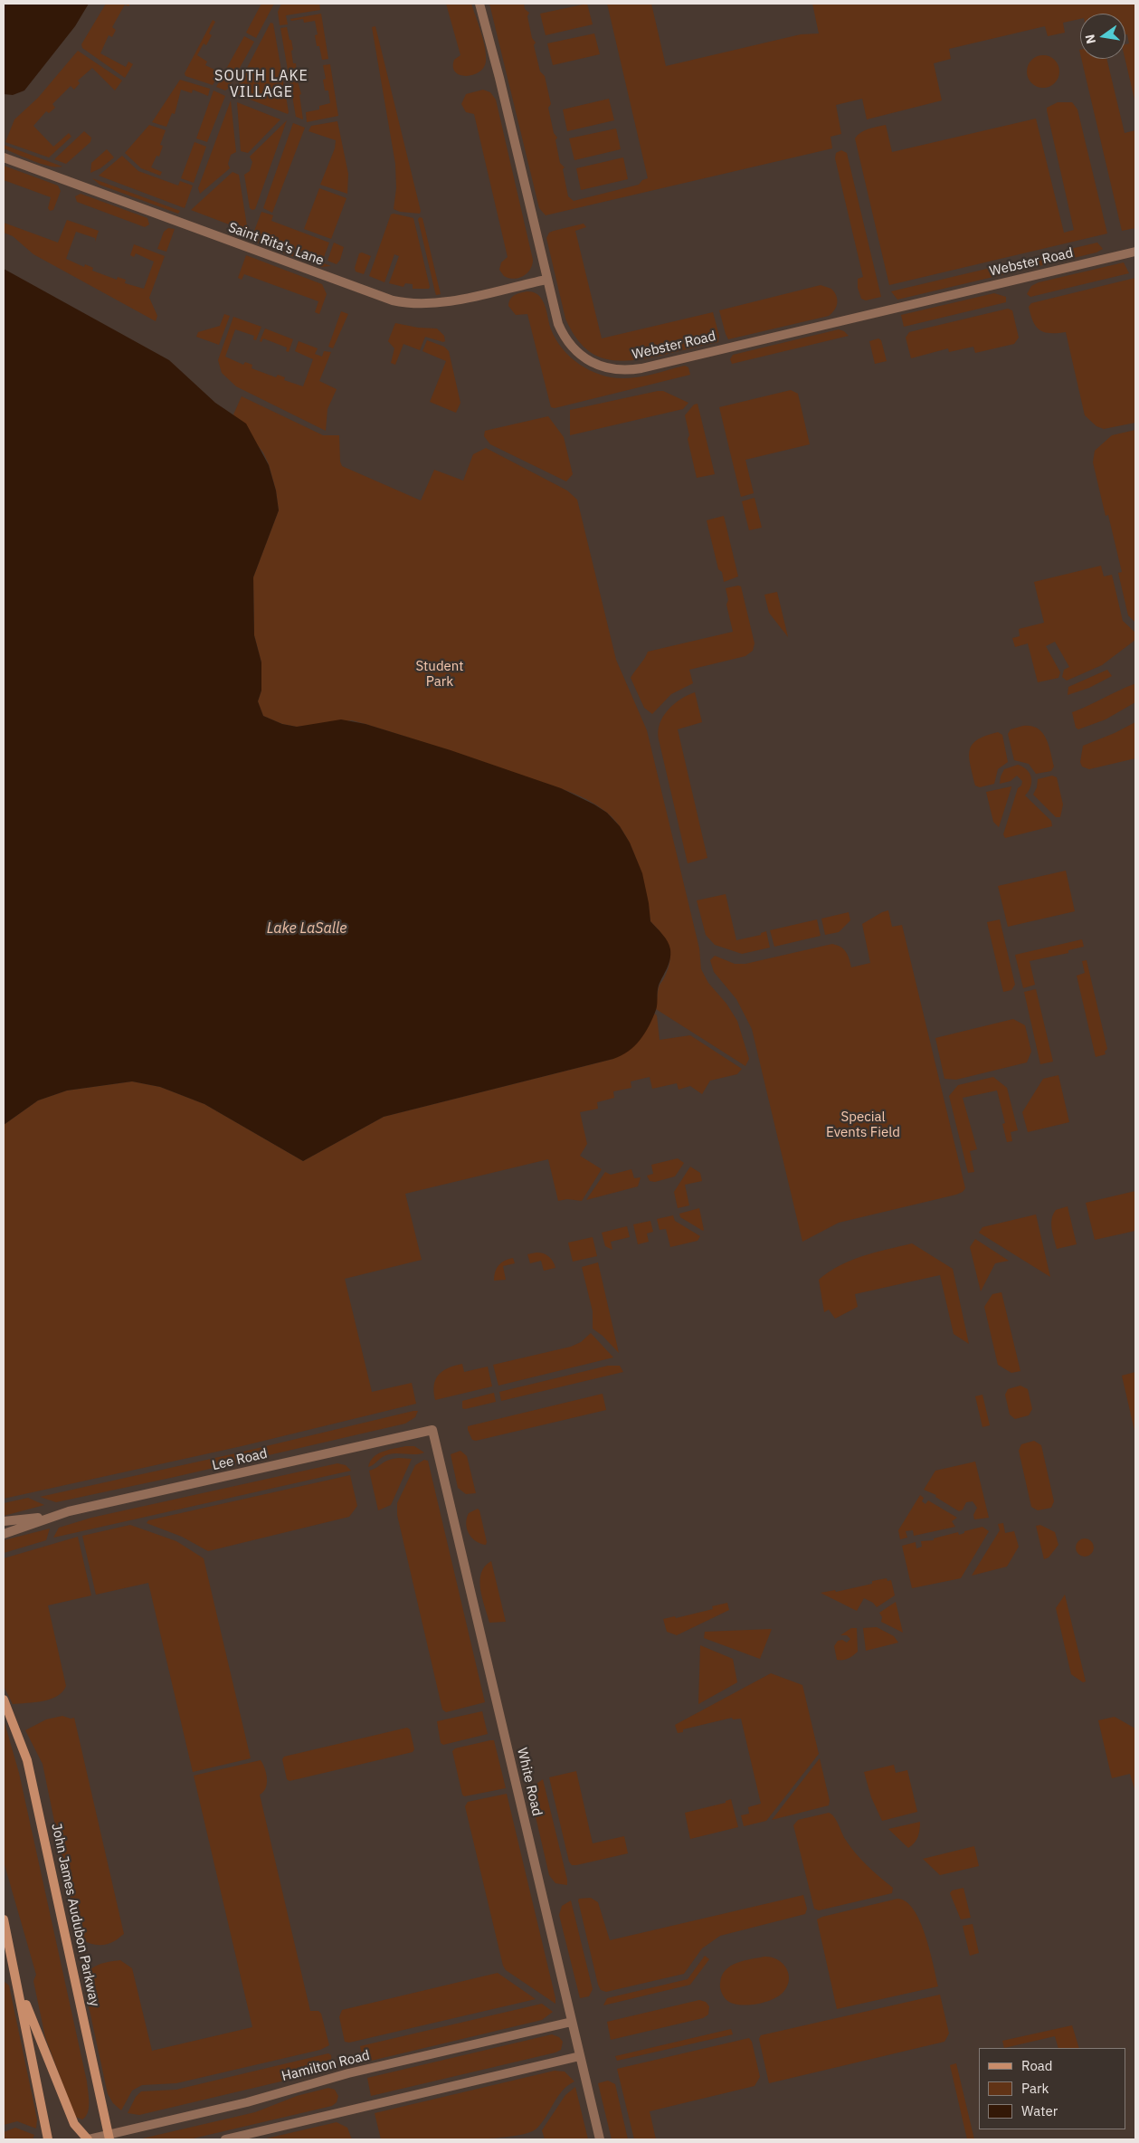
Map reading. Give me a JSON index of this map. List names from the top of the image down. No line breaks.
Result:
{"streets":{"main road":["John James Audubon Parkway"],"street":["Saint Rita's Lane","Webster Road","Lee Road","White Road","Hamilton Road"]},"crossings":[["Saint Rita's Lane","Webster Road"],["Lee Road","White Road"],["White Road","Hamilton Road"],["John James Audubon Parkway","Hamilton Road"]],"districts":["SOUTH LAKE VILLAGE"],"water":["Lake LaSalle"],"parks":["Student Park","Special Events Field"],"legend":["Road","Park","Water"],"north":"left"}
